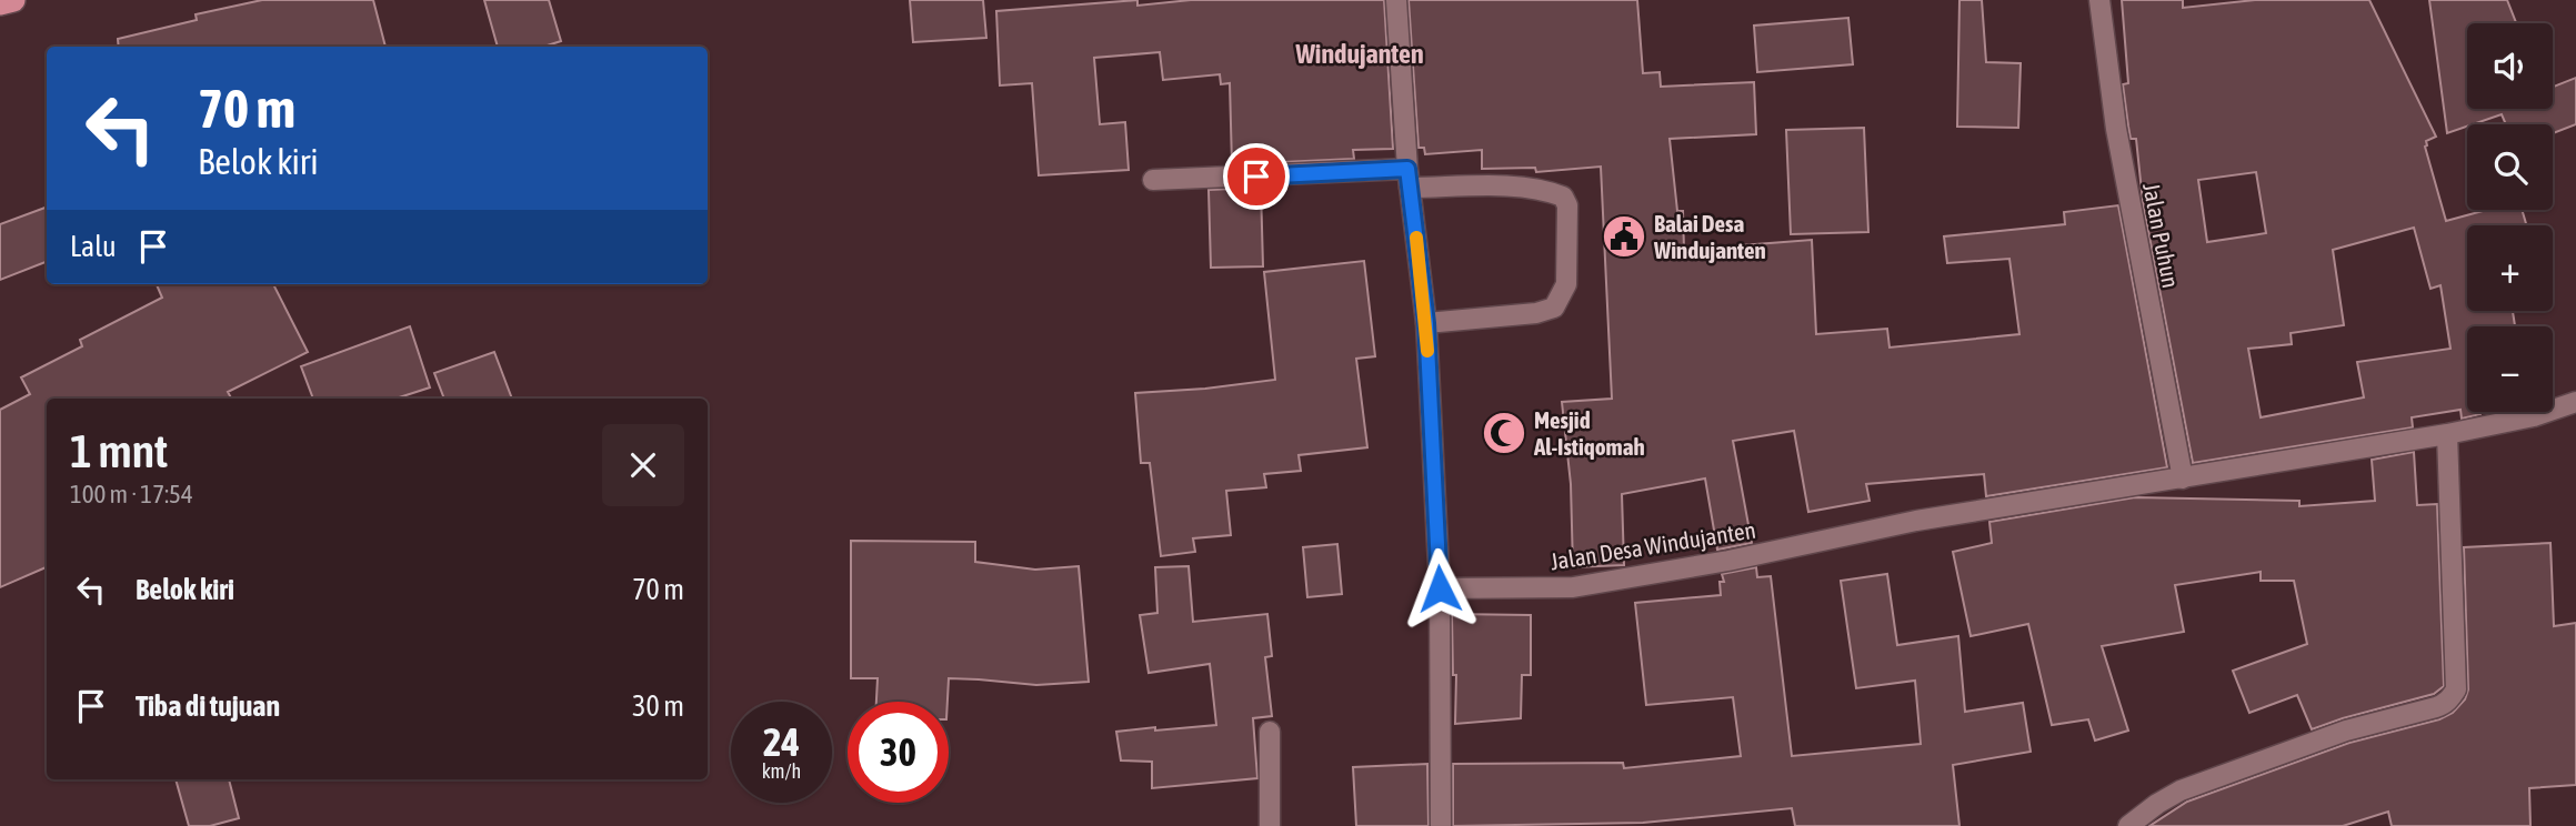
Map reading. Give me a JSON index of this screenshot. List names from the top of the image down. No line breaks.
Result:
{"streets":{"street":["Jalan Puhun","Jalan Desa Windujanten"]},"crossings":[["Jalan Puhun","Jalan Desa Windujanten"]],"districts":["Windujanten"],"places":{"public building":["Balai Desa Windujanten"],"mosque":["Mesjid Al-Istiqomah"]},"page":{"map_buttons":["+","−"],"turn":["70 m","Belok kiri"],"then":"Lalu","heading":["1 mnt","100 m · 17:54"],"list":[{"name":"Belok kiri","value":"70 m"},{"name":"Tiba di tujuan","value":"30 m"}],"speed":"24 km/h","limit":"30"}}
